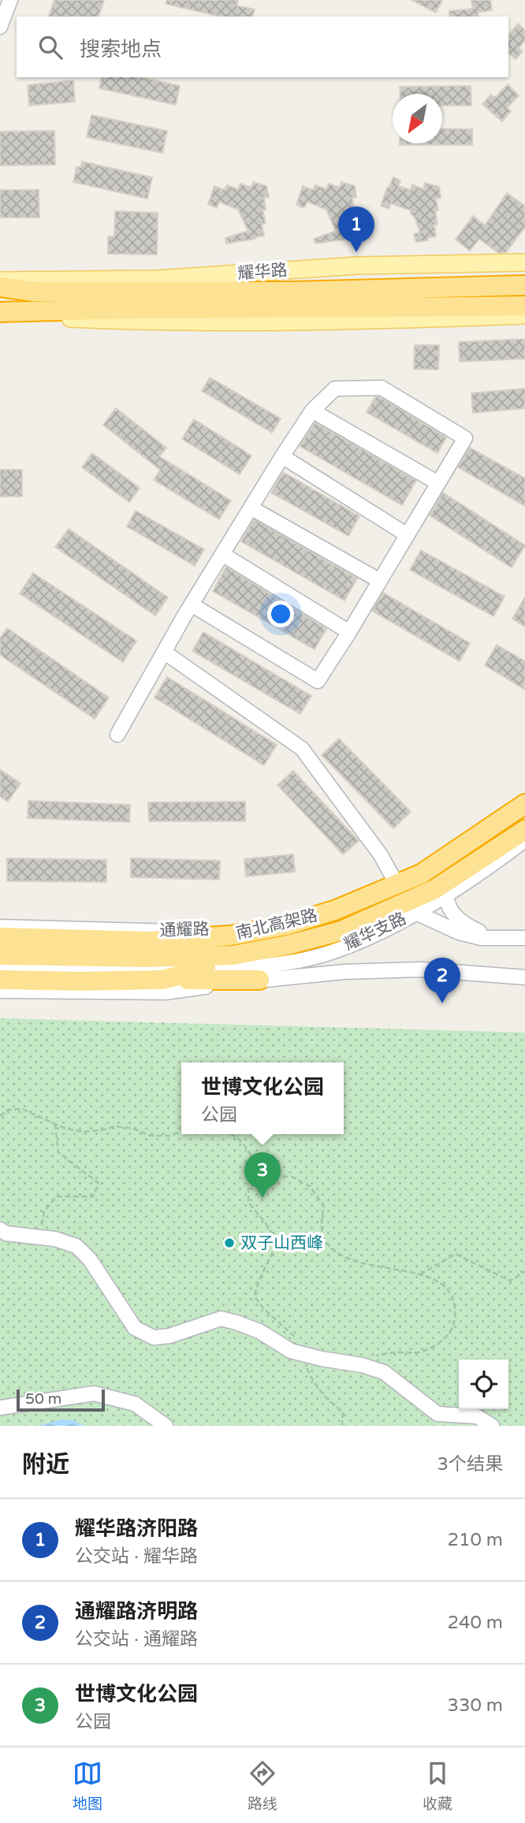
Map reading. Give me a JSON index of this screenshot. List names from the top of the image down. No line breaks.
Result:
{"streets":{"highway":["南北高架路"],"main road":["耀华路"],"street":["通耀路","耀华支路"]},"places":["双子山西峰"],"scale_bar":"50 m","north":"bottom left","page":{"search":"搜索地点","pins":["1","2","3"],"popup":["世博文化公园","公园"],"scale":"50 m","heading":["附近","3个结果"],"list":[{"mark":"1","name":"耀华路济阳路","note":"公交站 · 耀华路","value":"210 m"},{"mark":"2","name":"通耀路济明路","note":"公交站 · 通耀路","value":"240 m"},{"mark":"3","name":"世博文化公园","note":"公园","value":"330 m"}],"nav":["地图","路线","收藏"]}}
